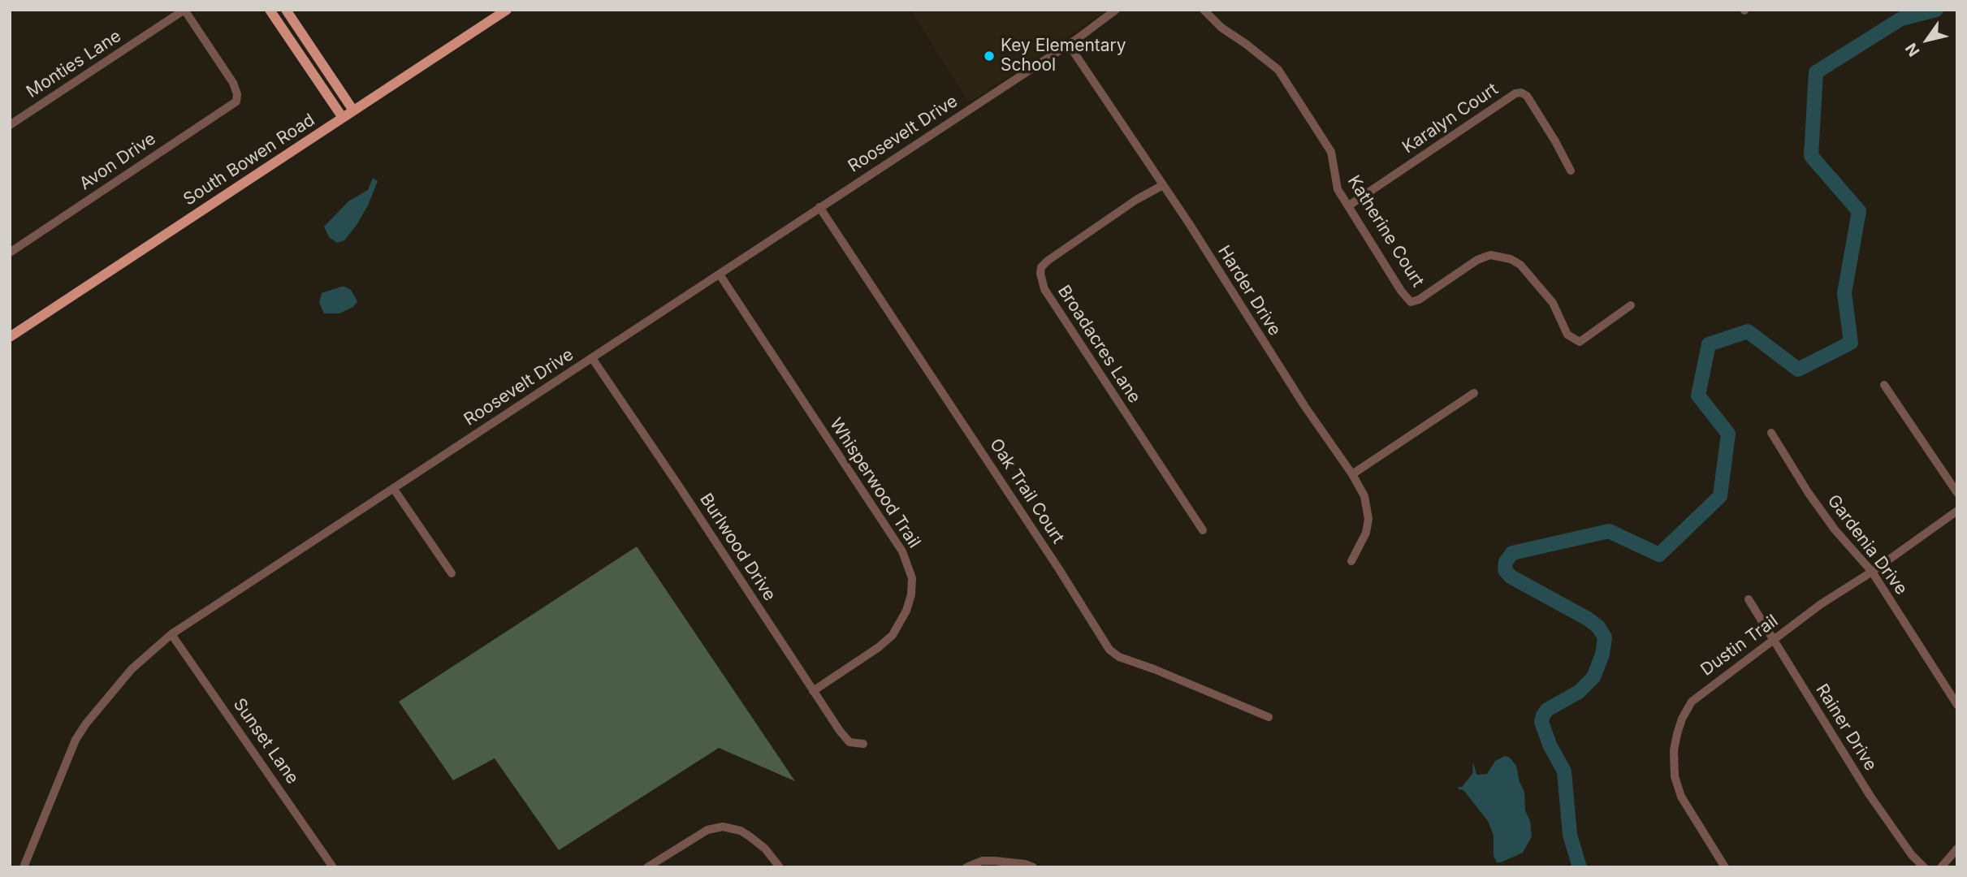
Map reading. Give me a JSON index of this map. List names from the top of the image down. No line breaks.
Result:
{"streets":{"main road":["South Bowen Road"],"street":["Monties Lane","Karalyn Court","Roosevelt Drive","Avon Drive","Katherine Court","Harder Drive","Broadacres Lane","Whisperwood Trail","Oak Trail Court","Gardenia Drive","Burlwood Drive","Dustin Trail","Rainer Drive","Sunset Lane"]},"crossings":[["Monties Lane","Avon Drive"],["Karalyn Court","Katherine Court"],["Roosevelt Drive","Harder Drive"],["Roosevelt Drive","Whisperwood Trail"],["Roosevelt Drive","Oak Trail Court"],["Roosevelt Drive","Burlwood Drive"],["Roosevelt Drive","Sunset Lane"],["Harder Drive","Broadacres Lane"],["Whisperwood Trail","Burlwood Drive"],["Gardenia Drive","Dustin Trail"],["Dustin Trail","Rainer Drive"]],"places":["Key Elementary School"],"north":"bottom left"}
